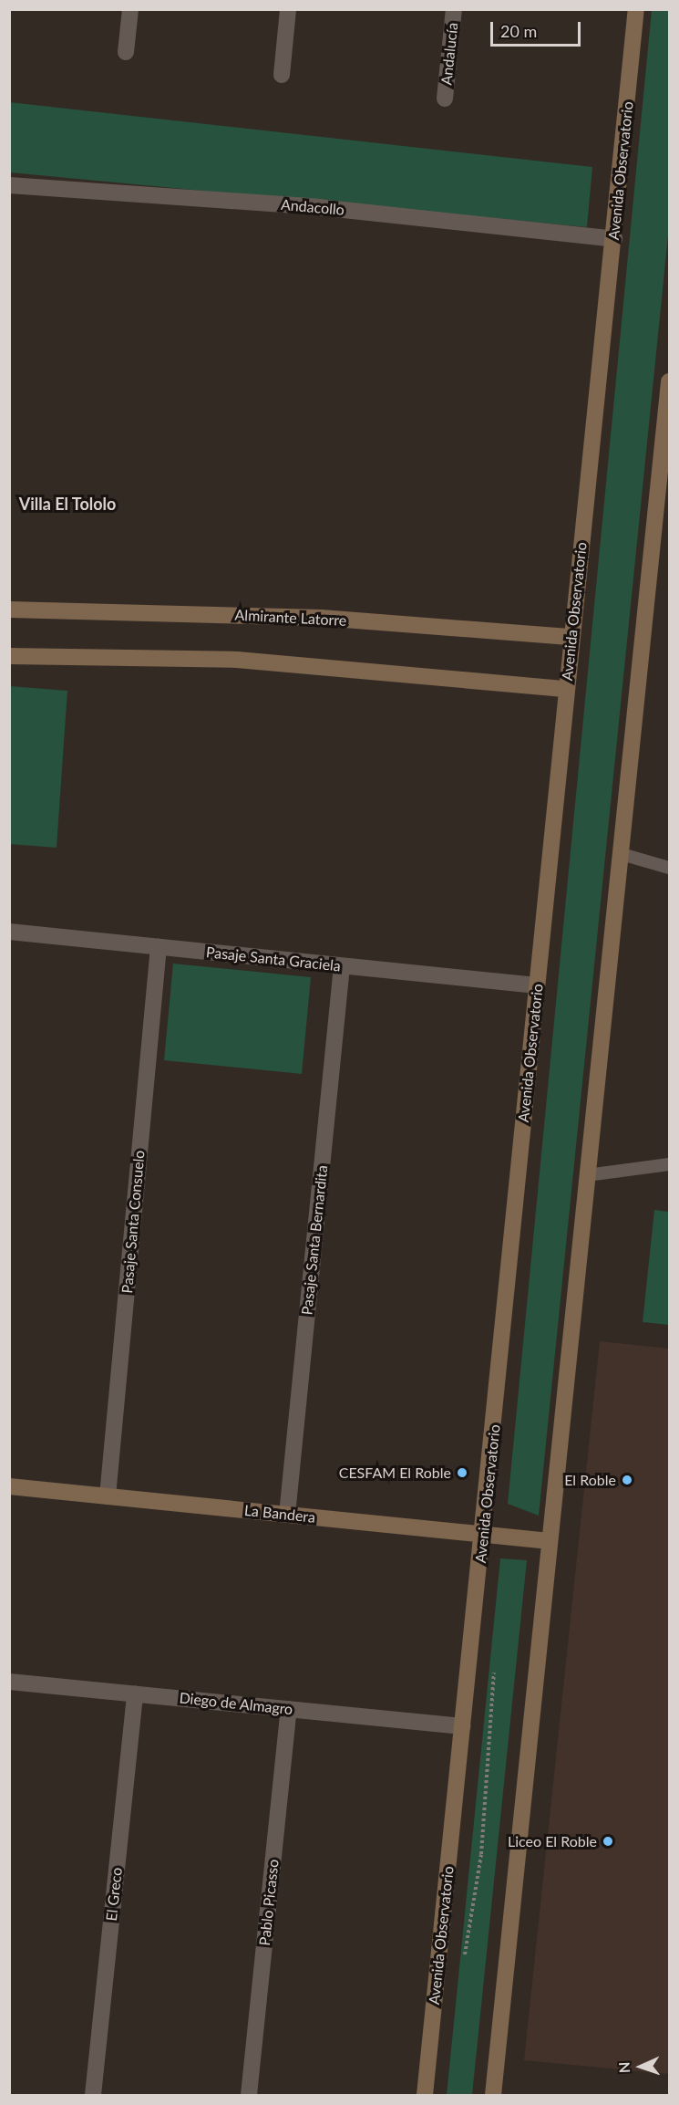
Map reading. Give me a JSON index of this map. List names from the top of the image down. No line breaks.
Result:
{"streets":{"main road":["Avenida Observatorio","Almirante Latorre","La Bandera"],"street":["Andalucía","Andacollo","Pasaje Santa Graciela","Pasaje Santa Consuelo","Pasaje Santa Bernardita","Diego de Almagro","El Greco","Pablo Picasso"]},"crossings":[["Avenida Observatorio","Andacollo"],["Avenida Observatorio","Almirante Latorre"],["Avenida Observatorio","Pasaje Santa Graciela"],["Avenida Observatorio","La Bandera"],["Avenida Observatorio","Diego de Almagro"],["Pasaje Santa Graciela","Pasaje Santa Consuelo"],["Pasaje Santa Graciela","Pasaje Santa Bernardita"],["Pasaje Santa Consuelo","La Bandera"],["Pasaje Santa Bernardita","La Bandera"],["Diego de Almagro","El Greco"],["Diego de Almagro","Pablo Picasso"]],"districts":["Villa El Tololo"],"places":["CESFAM El Roble","El Roble","Liceo El Roble"],"scale_bar":"20 m","north":"left"}
